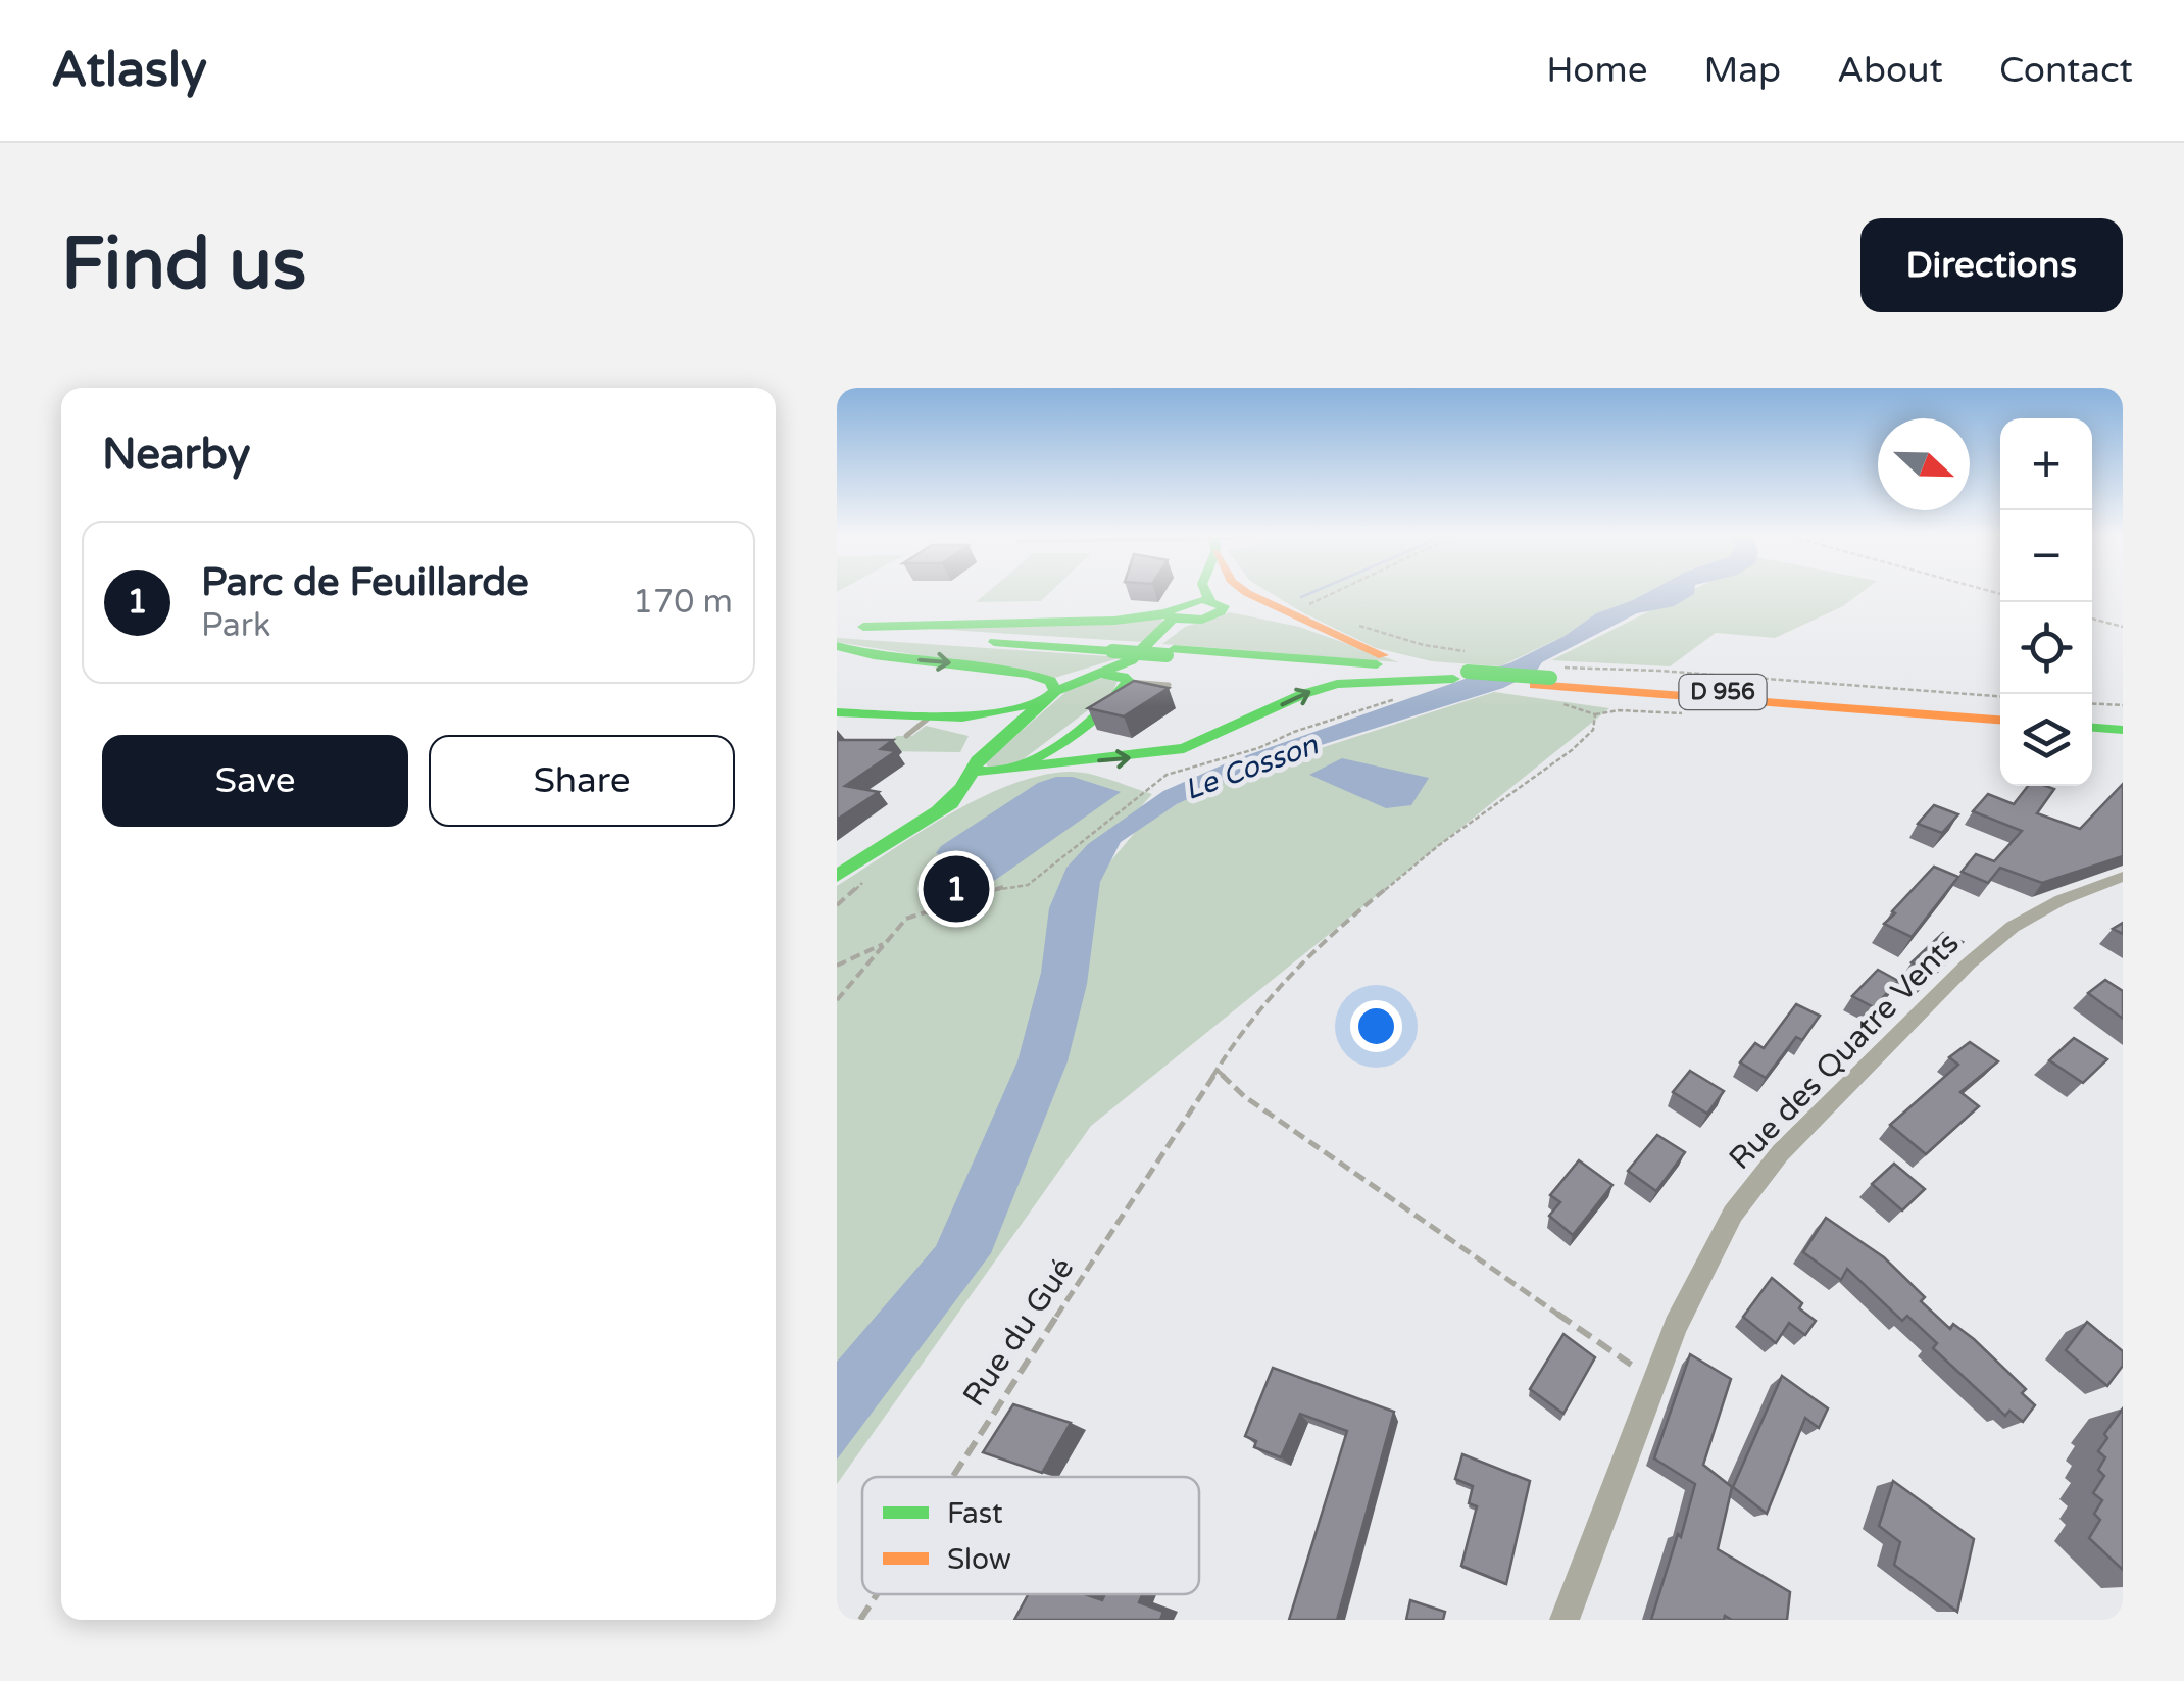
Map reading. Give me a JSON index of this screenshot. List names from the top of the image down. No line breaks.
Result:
{"streets":{"main road":["D 956"],"street":["Rue des Quatre Vents"],"path":["Rue du Gué"]},"crossings":[["D 956","Rue du Gué"]],"water":["Le Cosson"],"legend":["Fast","Slow"],"north":"right","page":{"header":"Atlasly","nav":["Home","Map","About","Contact"],"buttons":["Directions",["Save","Share"]],"title":"Find us","heading":"Nearby","map_buttons":["+","−"],"list":[{"mark":"1","name":"Parc de Feuillarde","note":"Park","value":"170 m"}],"pins":"1"}}
